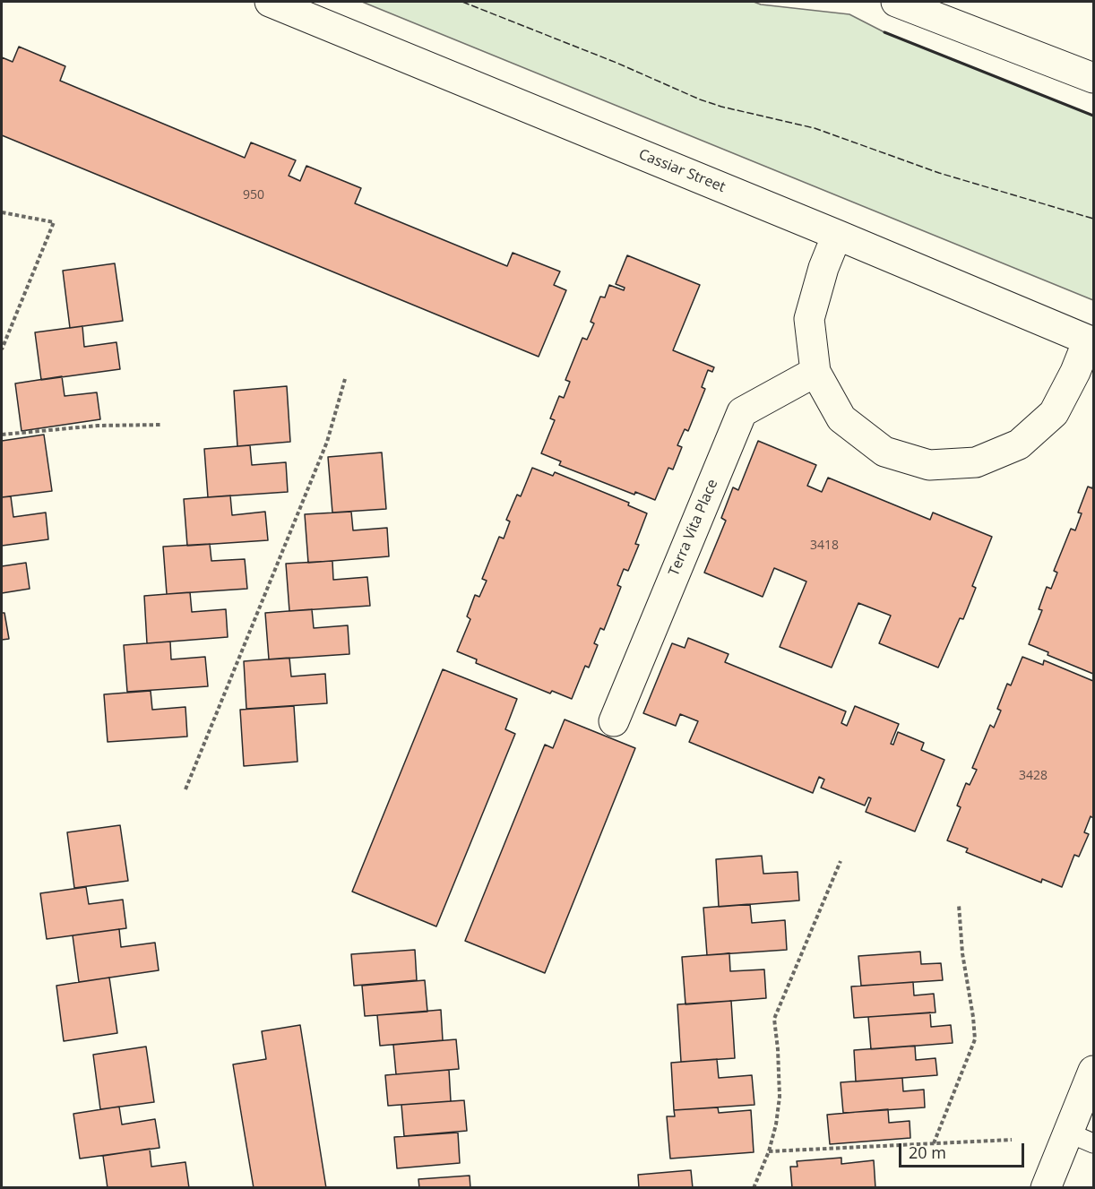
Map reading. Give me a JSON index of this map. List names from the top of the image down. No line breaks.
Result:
{"streets":{"main road":["Cassiar Street","Terra Vita Place"]},"house_numbers":["950","3418","3428"],"scale_bar":"20 m"}
